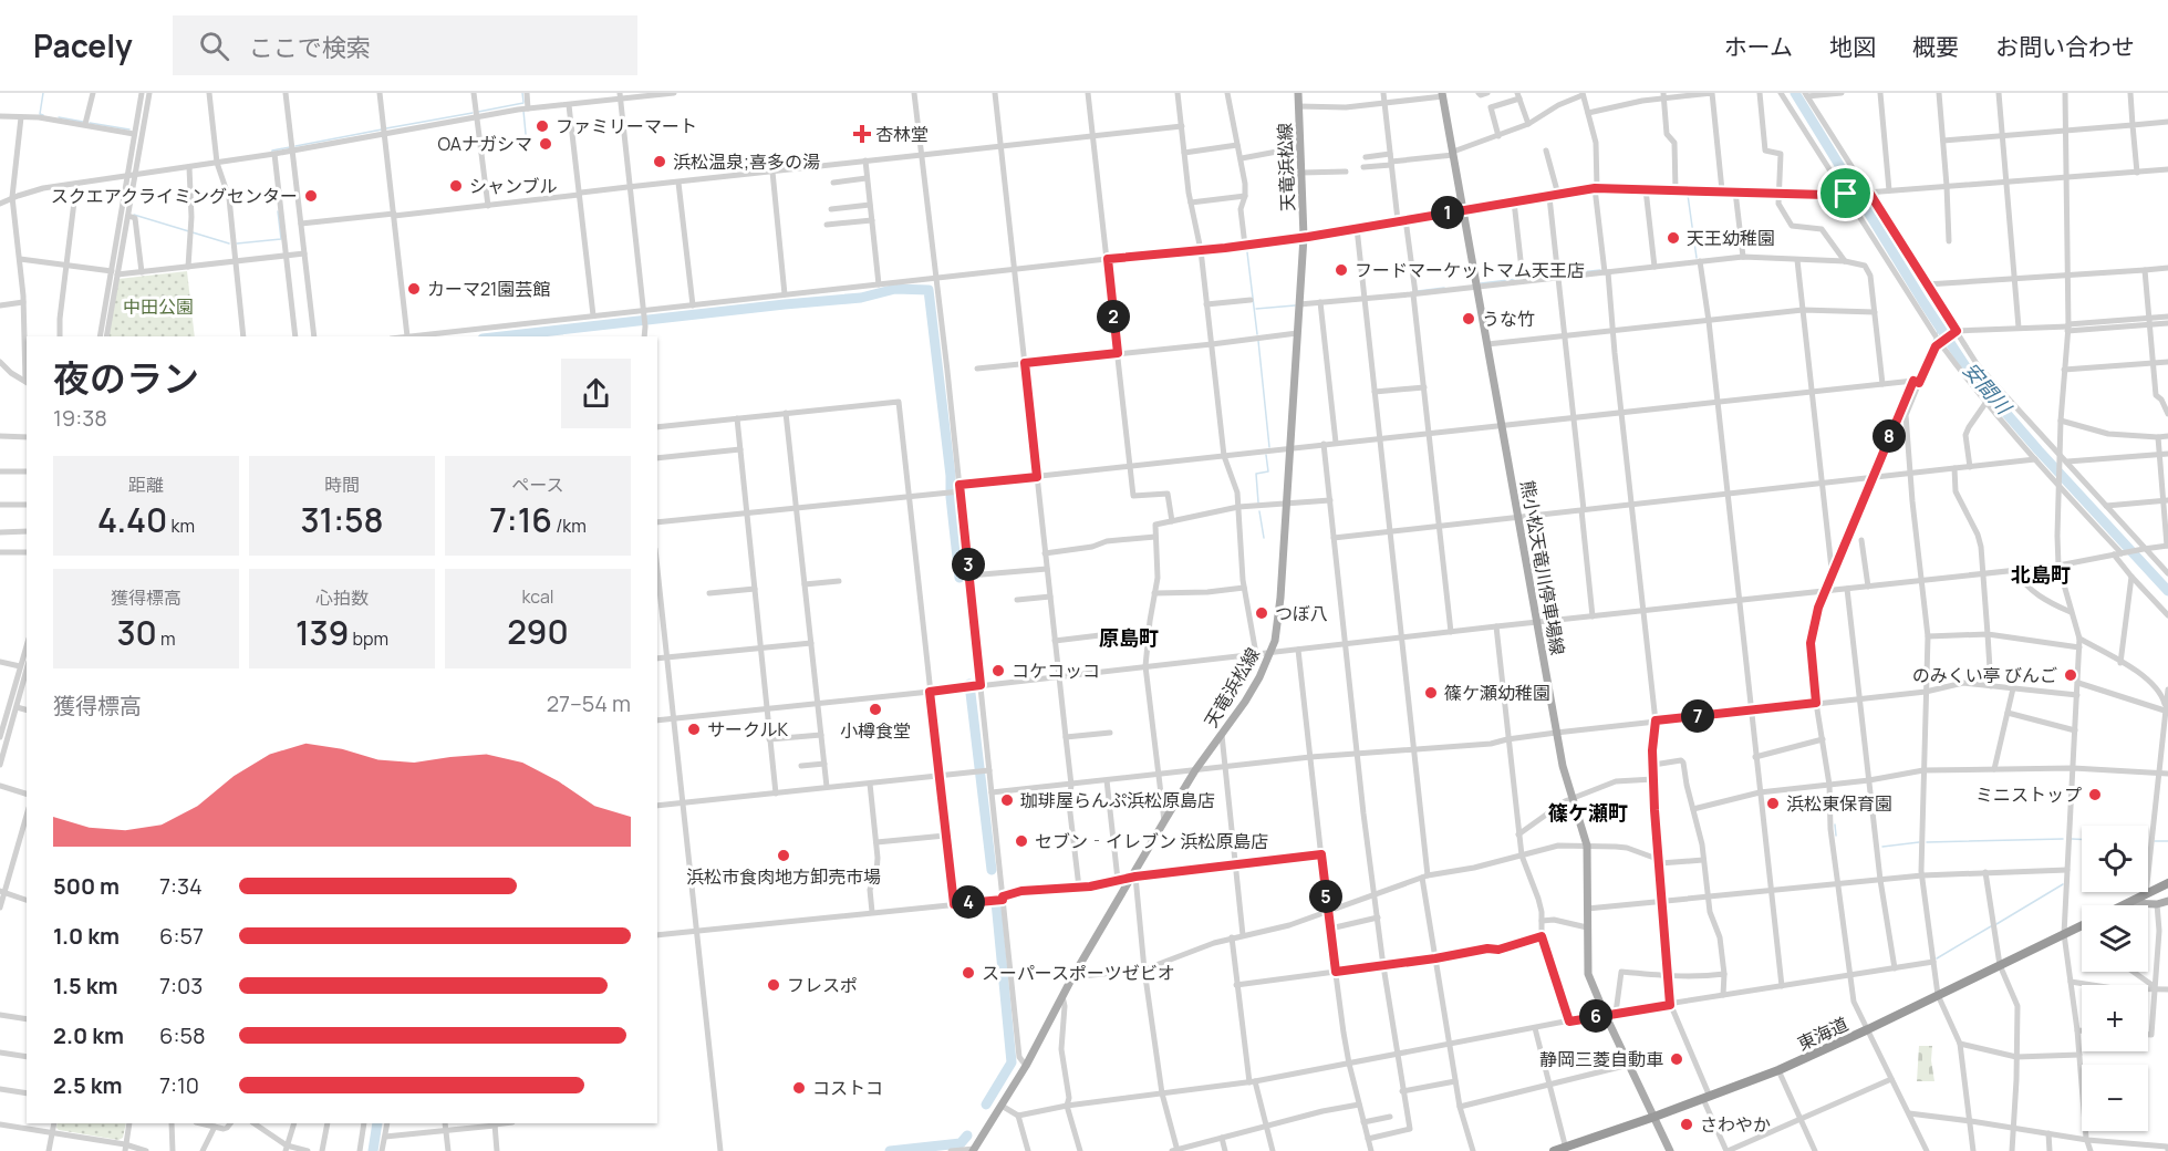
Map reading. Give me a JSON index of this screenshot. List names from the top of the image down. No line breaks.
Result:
{"streets":{"highway":["東海道"],"main road":["天竜浜松線","熊小松天竜川停車場線"]},"crossings":[["熊小松天竜川停車場線","東海道"]],"districts":["北島町","原島町","篠ケ瀬町"],"water":["安間川"],"parks":["中田公園"],"places":{"other":["ファミリーマート","OAナガシマ","浜松温泉;喜多の湯","シャンブル","スクエアクライミングセンター","天王幼稚園","フードマーケットマム天王店","カーマ21園芸館","うな竹","つぼ八","コケコッコ","のみくい亭 びんご","篠ケ瀬幼稚園","小樽食堂","サークルK","ミニストップ","珈琲屋らんぷ浜松原島店","浜松東保育園","セブン‐イレブン 浜松原島店","浜松市食肉地方卸売市場","スーパースポーツゼビオ","フレスポ","静岡三菱自動車","コストコ","さわやか"],"health":["杏林堂"]},"page":{"header":"Pacely","search":"ここで検索","nav":["ホーム","地図","概要","お問い合わせ"],"pins":["1","2","8","3","7","5","4","6"],"heading":["夜のラン","19:38"],"stats":[["距離","4.40 km"],["時間","31:58"],["ペース","7:16 /km"],["獲得標高","30 m"],["心拍数","139 bpm"],["kcal","290"]],"chart":["獲得標高","27–54 m"],"map_buttons":["+","−"],"list":[{"name":"500 m","note":"7:34"},{"name":"1.0 km","note":"6:57"},{"name":"1.5 km","note":"7:03"},{"name":"2.0 km","note":"6:58"},{"name":"2.5 km","note":"7:10"}]}}
